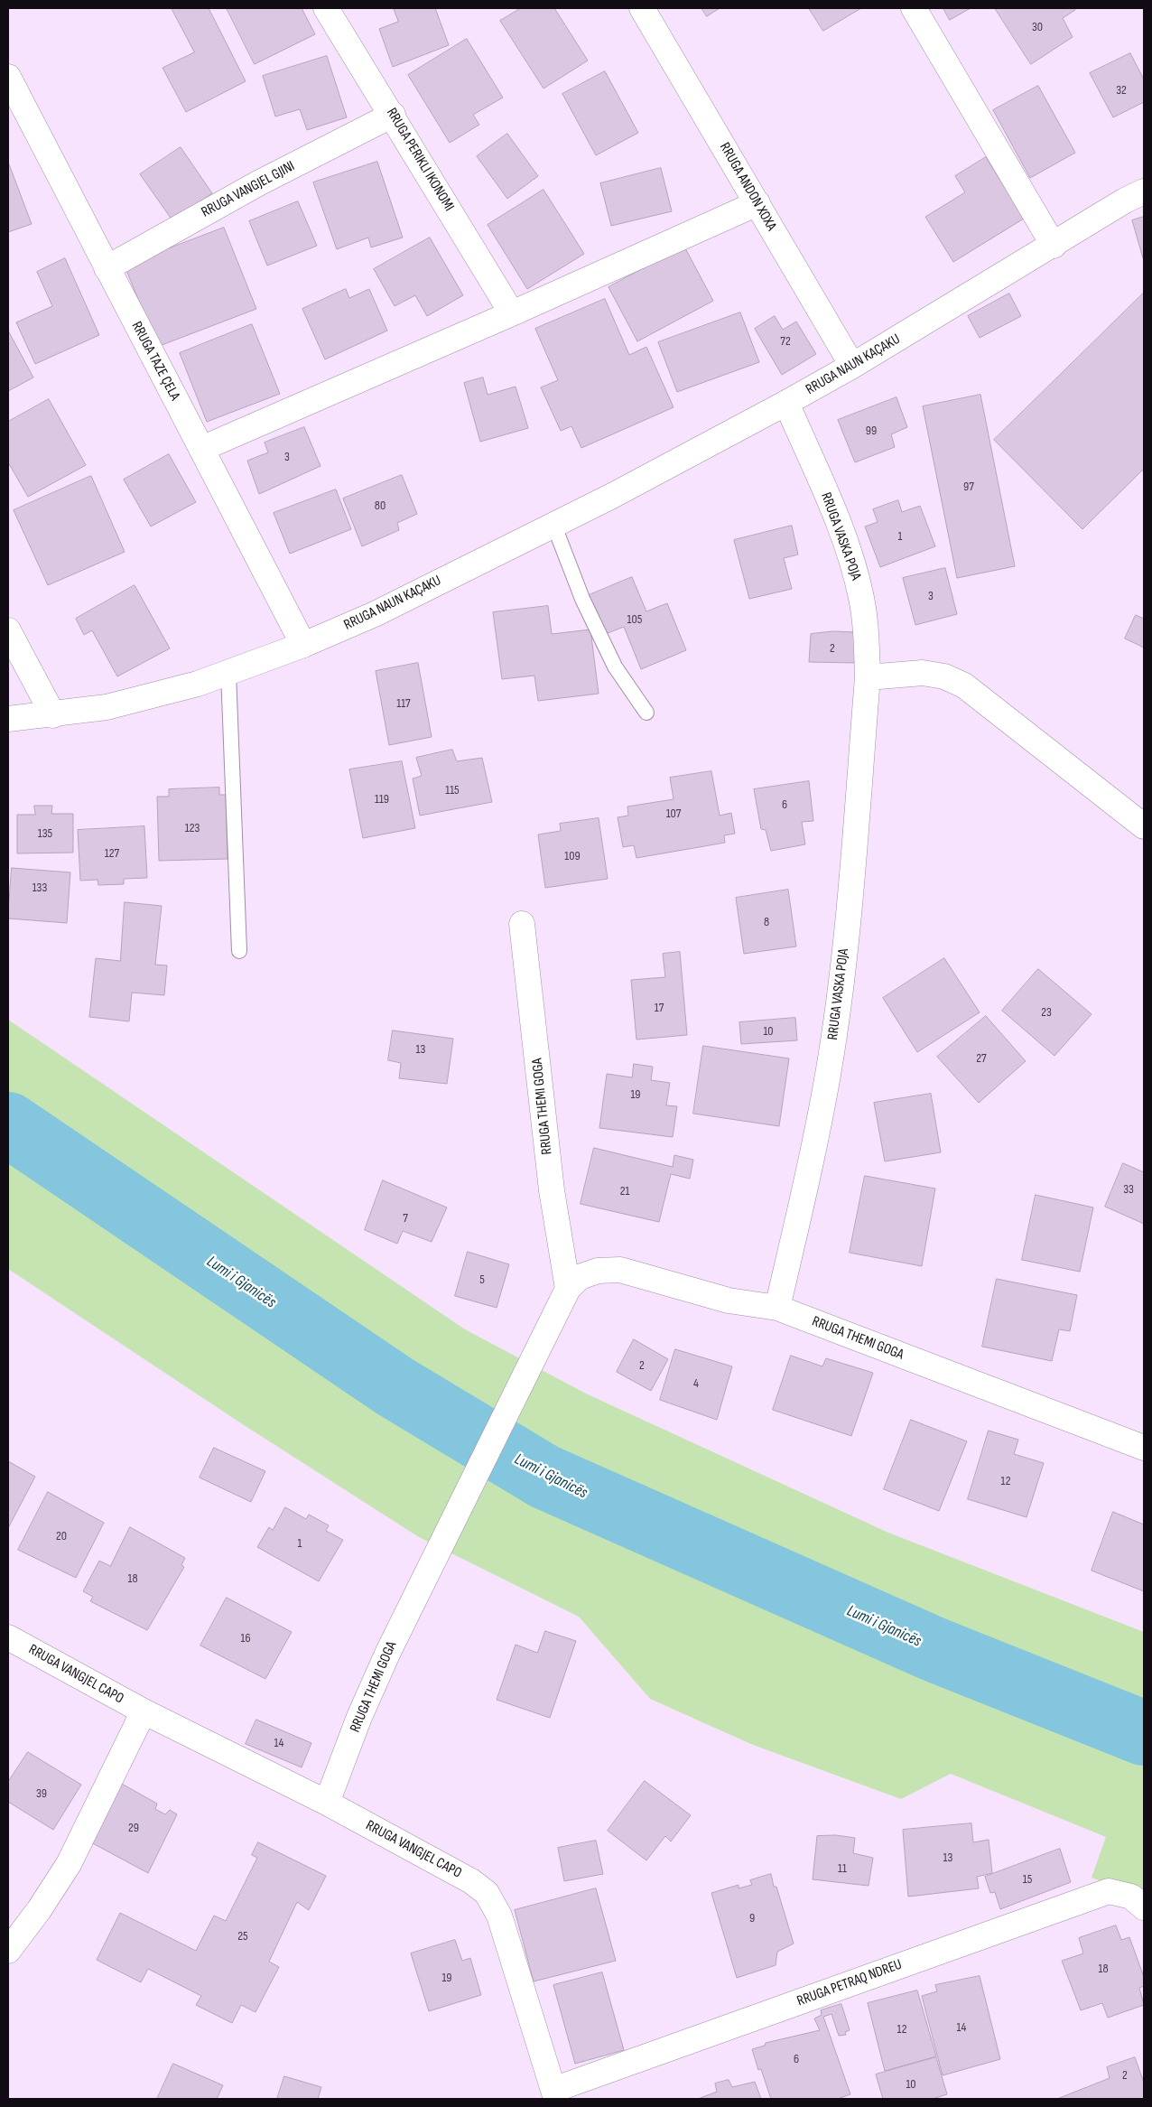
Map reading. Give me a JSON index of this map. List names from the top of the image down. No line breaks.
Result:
{"streets":{"street":["RRUGA PERIKLI IKONOMI","RRUGA ANDON XOXA","RRUGA VANGJEL GJINI","RRUGA TAZE ÇELA","RRUGA NAUN KAÇAKU","RRUGA VASKA POJA","RRUGA THEMI GOGA","RRUGA VANGJEL CAPO","RRUGA PETRAQ NDREU"]},"crossings":[["RRUGA PERIKLI IKONOMI","RRUGA VANGJEL GJINI"],["RRUGA ANDON XOXA","RRUGA NAUN KAÇAKU"],["RRUGA VANGJEL GJINI","RRUGA TAZE ÇELA"],["RRUGA TAZE ÇELA","RRUGA NAUN KAÇAKU"],["RRUGA NAUN KAÇAKU","RRUGA VASKA POJA"],["RRUGA VASKA POJA","RRUGA THEMI GOGA"],["RRUGA THEMI GOGA","RRUGA VANGJEL CAPO"],["RRUGA VANGJEL CAPO","RRUGA PETRAQ NDREU"]],"water":["Lumi i Gjanicës"],"house_numbers":["30","32","72","99","3","97","80","1","3","105","2","117","115","119","6","107","123","135","127","109","133","8","17","23","10","13","27","19","33","21","7","5","2","4","12","20","1","18","16","14","39","29","13","11","15","9","25","18","19","14","12","6","2","10"]}
